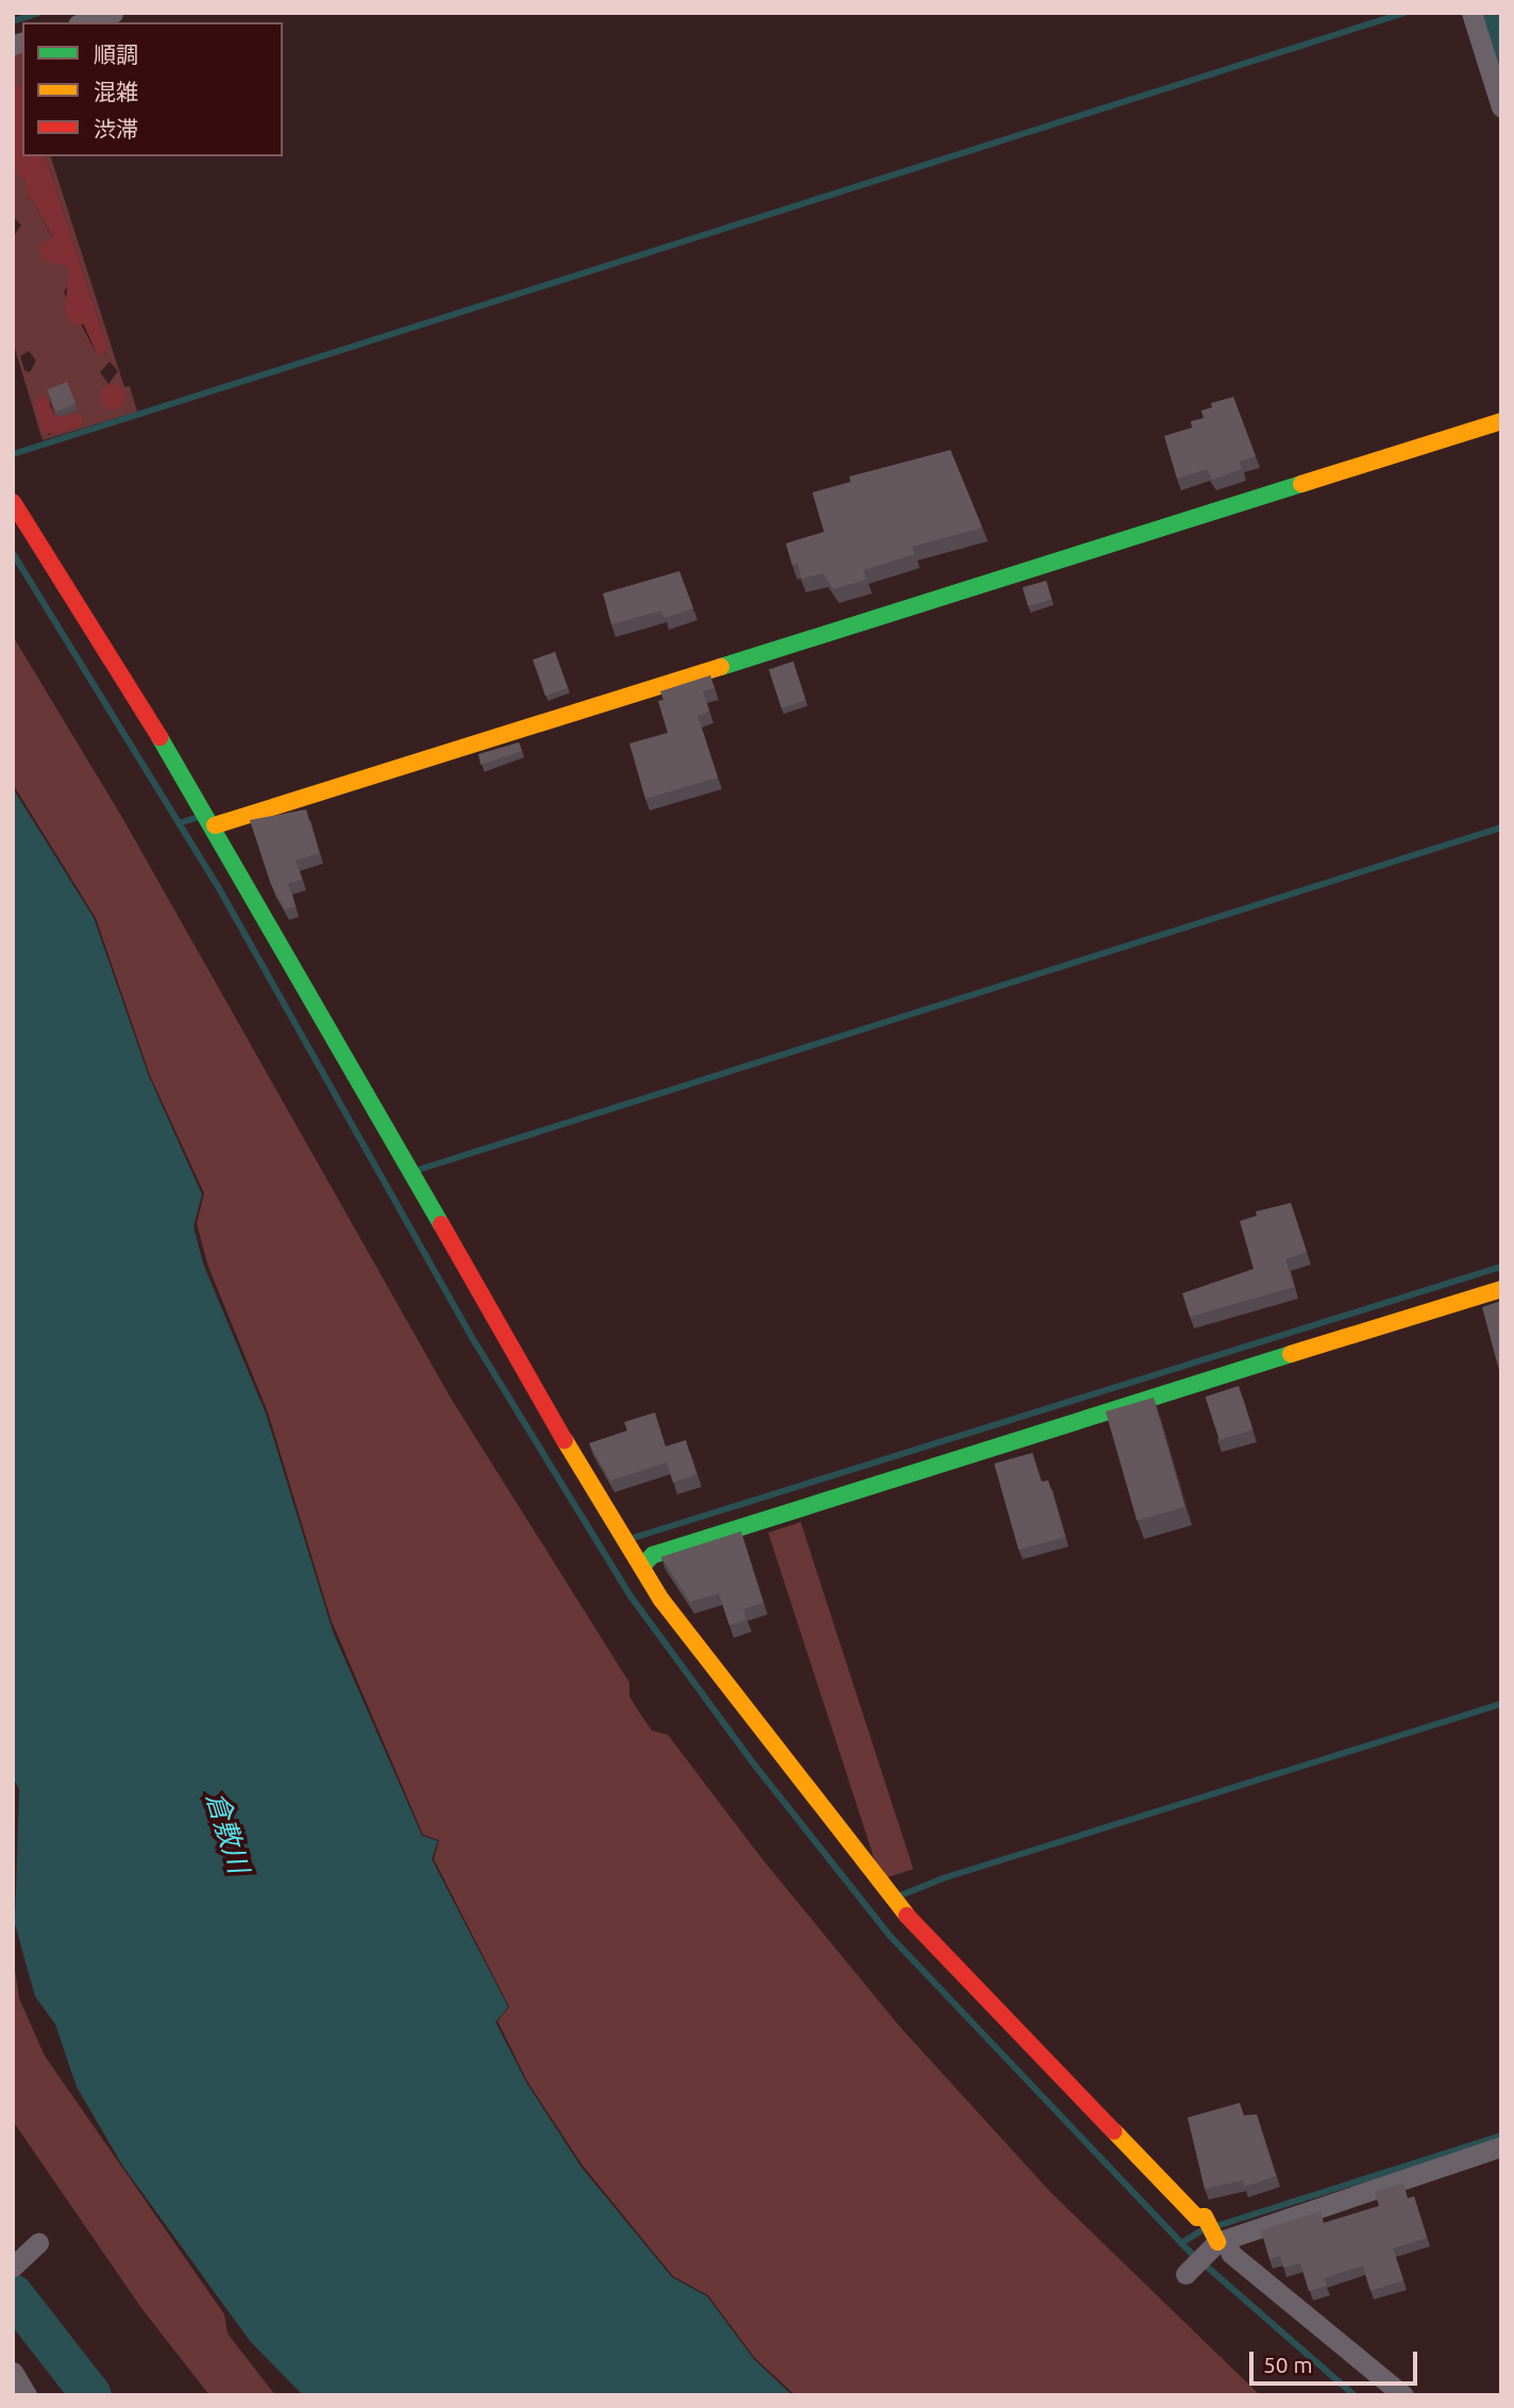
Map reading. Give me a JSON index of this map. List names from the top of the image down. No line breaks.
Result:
{"water":["倉敷川"],"legend":["順調","混雑","渋滞"],"scale_bar":"50 m"}
